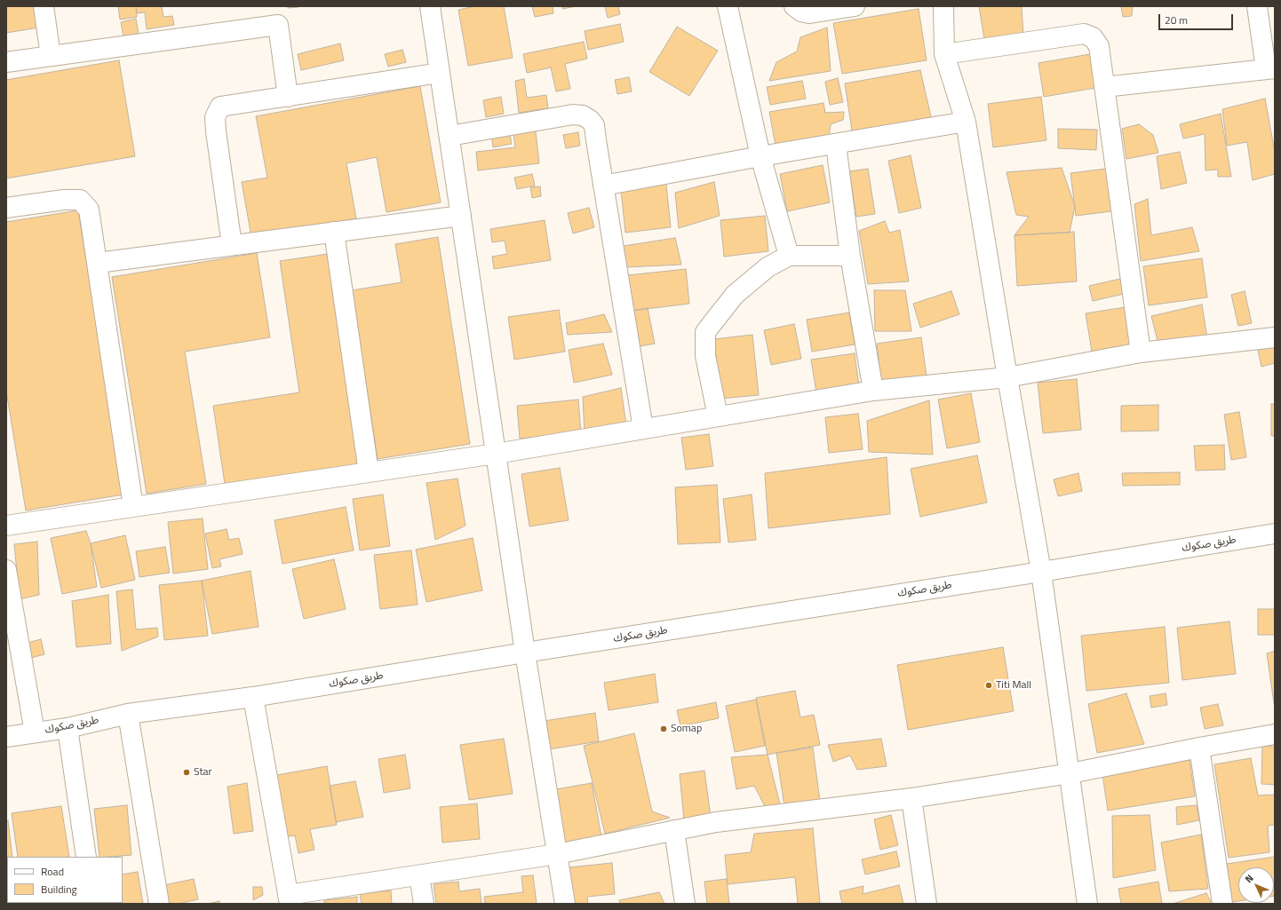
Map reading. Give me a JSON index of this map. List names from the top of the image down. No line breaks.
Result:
{"streets":{"street":["طريق صكوك"]},"places":["Titi Mall","Somap","Star"],"legend":["Road","Building"],"scale_bar":"20 m","north":"top left"}
